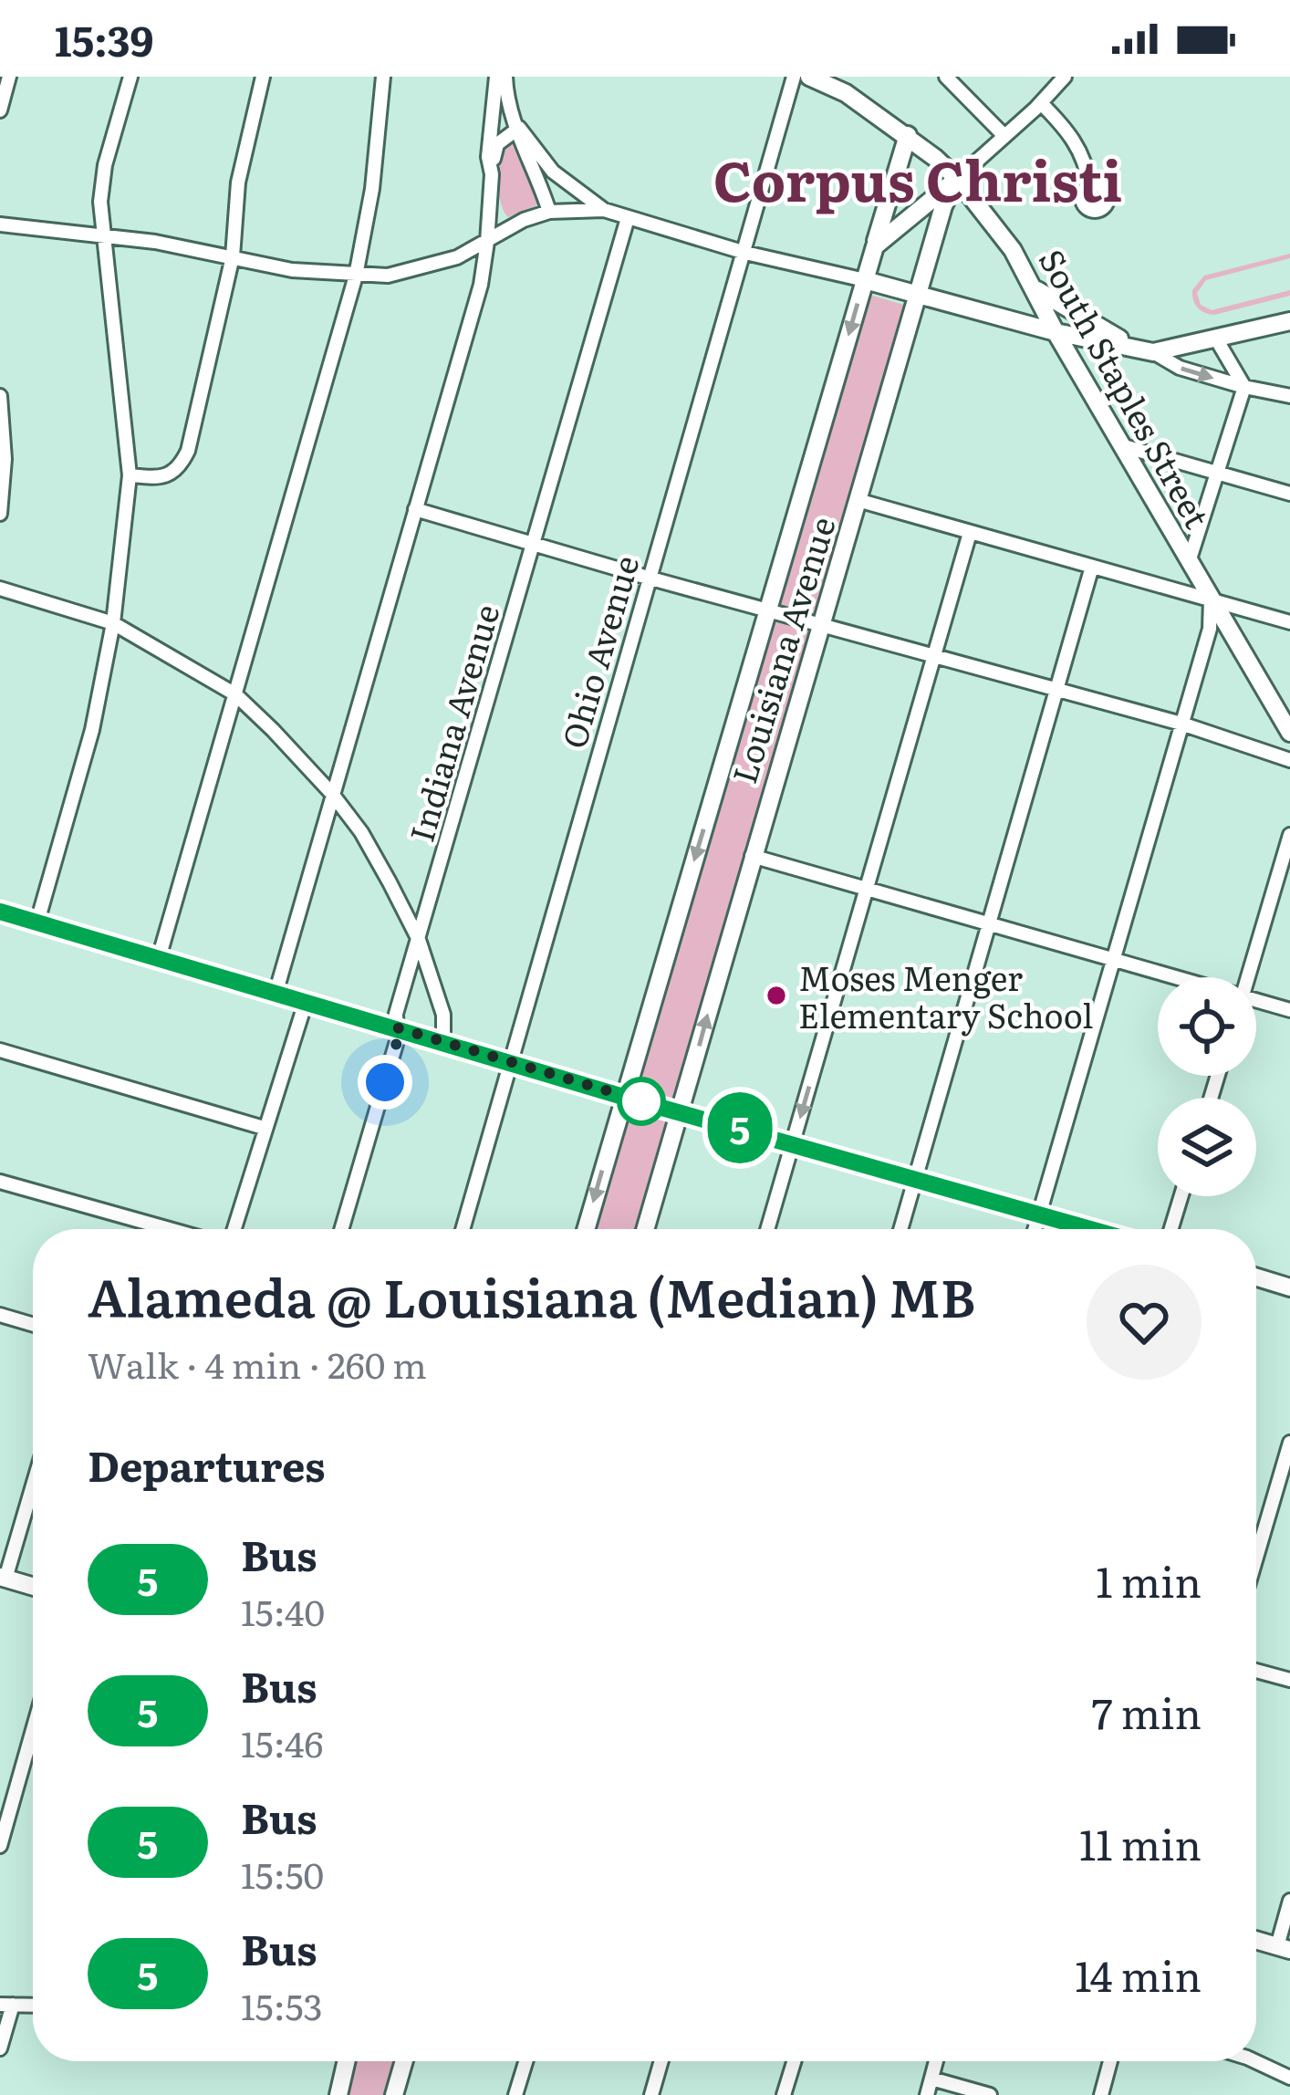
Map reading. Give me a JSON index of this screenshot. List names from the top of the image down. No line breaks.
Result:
{"streets":{"main road":["South Staples Street","Louisiana Avenue"],"street":["Ohio Avenue","Indiana Avenue"]},"crossings":[["South Staples Street","Louisiana Avenue"]],"districts":["Corpus Christi"],"places":["Moses Menger Elementary School"],"lines":["bus line 5"],"page":{"status":"15:39","on_map":"5","heading":[["Alameda @ Louisiana (Median) MB","Walk · 4 min · 260 m"],"Departures"],"list":[{"mark":"5","name":"Bus","note":"15:40","value":"1 min"},{"mark":"5","name":"Bus","note":"15:46","value":"7 min"},{"mark":"5","name":"Bus","note":"15:50","value":"11 min"},{"mark":"5","name":"Bus","note":"15:53","value":"14 min"}]}}
